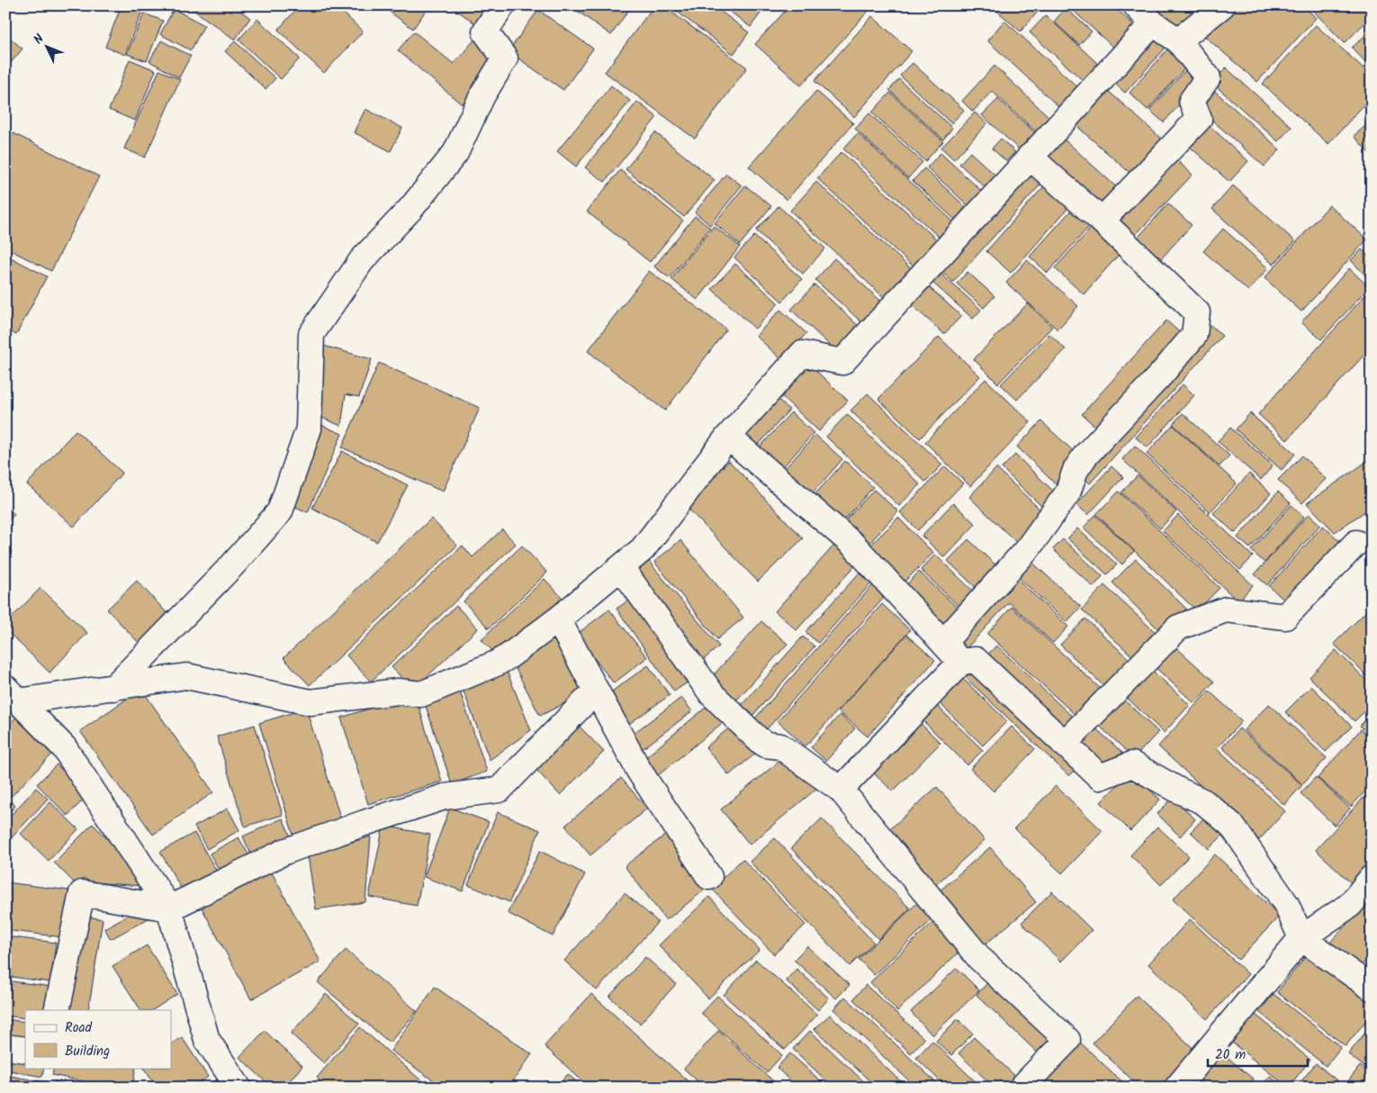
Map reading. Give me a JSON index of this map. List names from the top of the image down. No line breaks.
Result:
{"legend":["Road","Building"],"scale_bar":"20 m","north":"top left"}
